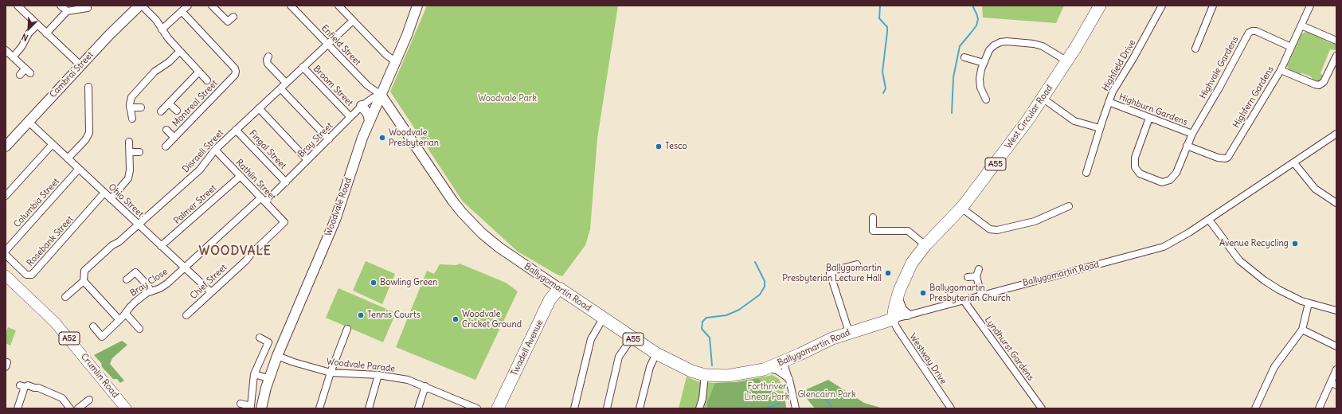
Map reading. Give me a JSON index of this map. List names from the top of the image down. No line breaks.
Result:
{"streets":{"highway":["West Circular Road","A55","Ballygomartin Road","Twadell Avenue"],"main road":["A52","Crumlin Road"],"street":["Enfield Street","Highfield Drive","Highvale Gardens","Cambrai Street","Broom Street","Highfern Gardens","Montreal Street","Highburn Gardens","Bray Street","Fingal Street","Disraeli Street","Rathlin Street","Ohio Street","Columbia Street","Palmer Street","Woodvale Road","Rosebank Street","Chief Street","Bray Close","Lyndhurst Gardens","Westway Drive","Woodvale Parade"]},"crossings":[["Enfield Street","Bray Street"],["Enfield Street","Disraeli Street"],["Enfield Street","Woodvale Road"],["Enfield Street","Ballygomartin Road"],["Highfield Drive","Highburn Gardens"],["Highvale Gardens","Highfern Gardens"],["Highvale Gardens","Highburn Gardens"],["Cambrai Street","Ohio Street"],["Broom Street","Bray Street"],["Broom Street","Disraeli Street"],["West Circular Road","Ballygomartin Road"],["West Circular Road","Westway Drive"],["Bray Street","Fingal Street"],["Bray Street","Rathlin Street"],["Bray Street","Ohio Street"],["Bray Street","Woodvale Road"],["Bray Street","Ballygomartin Road"],["Bray Street","Bray Close"],["Fingal Street","Disraeli Street"],["Disraeli Street","Rathlin Street"],["Disraeli Street","Ohio Street"],["Rathlin Street","Palmer Street"],["Rathlin Street","Chief Street"],["Ohio Street","Columbia Street"],["Ohio Street","Palmer Street"],["Ohio Street","Rosebank Street"],["Ohio Street","Chief Street"],["Ohio Street","Bray Close"],["Columbia Street","Rosebank Street"],["Woodvale Road","Ballygomartin Road"],["Woodvale Road","Woodvale Parade"],["Ballygomartin Road","Twadell Avenue"],["Ballygomartin Road","Lyndhurst Gardens"],["Ballygomartin Road","Westway Drive"]],"districts":["WOODVALE"],"parks":["Woodvale Park","Forthriver Linear Park","Glencairn Park"],"places":["Woodvale Presbyterian","Tesco","Avenue Recycling","Ballygomartin Presbyterian Lecture Hall","Bowling Green","Ballygomartin Presbyterian Church","Tennis Courts","Woodvale Cricket Ground"],"north":"bottom left"}
